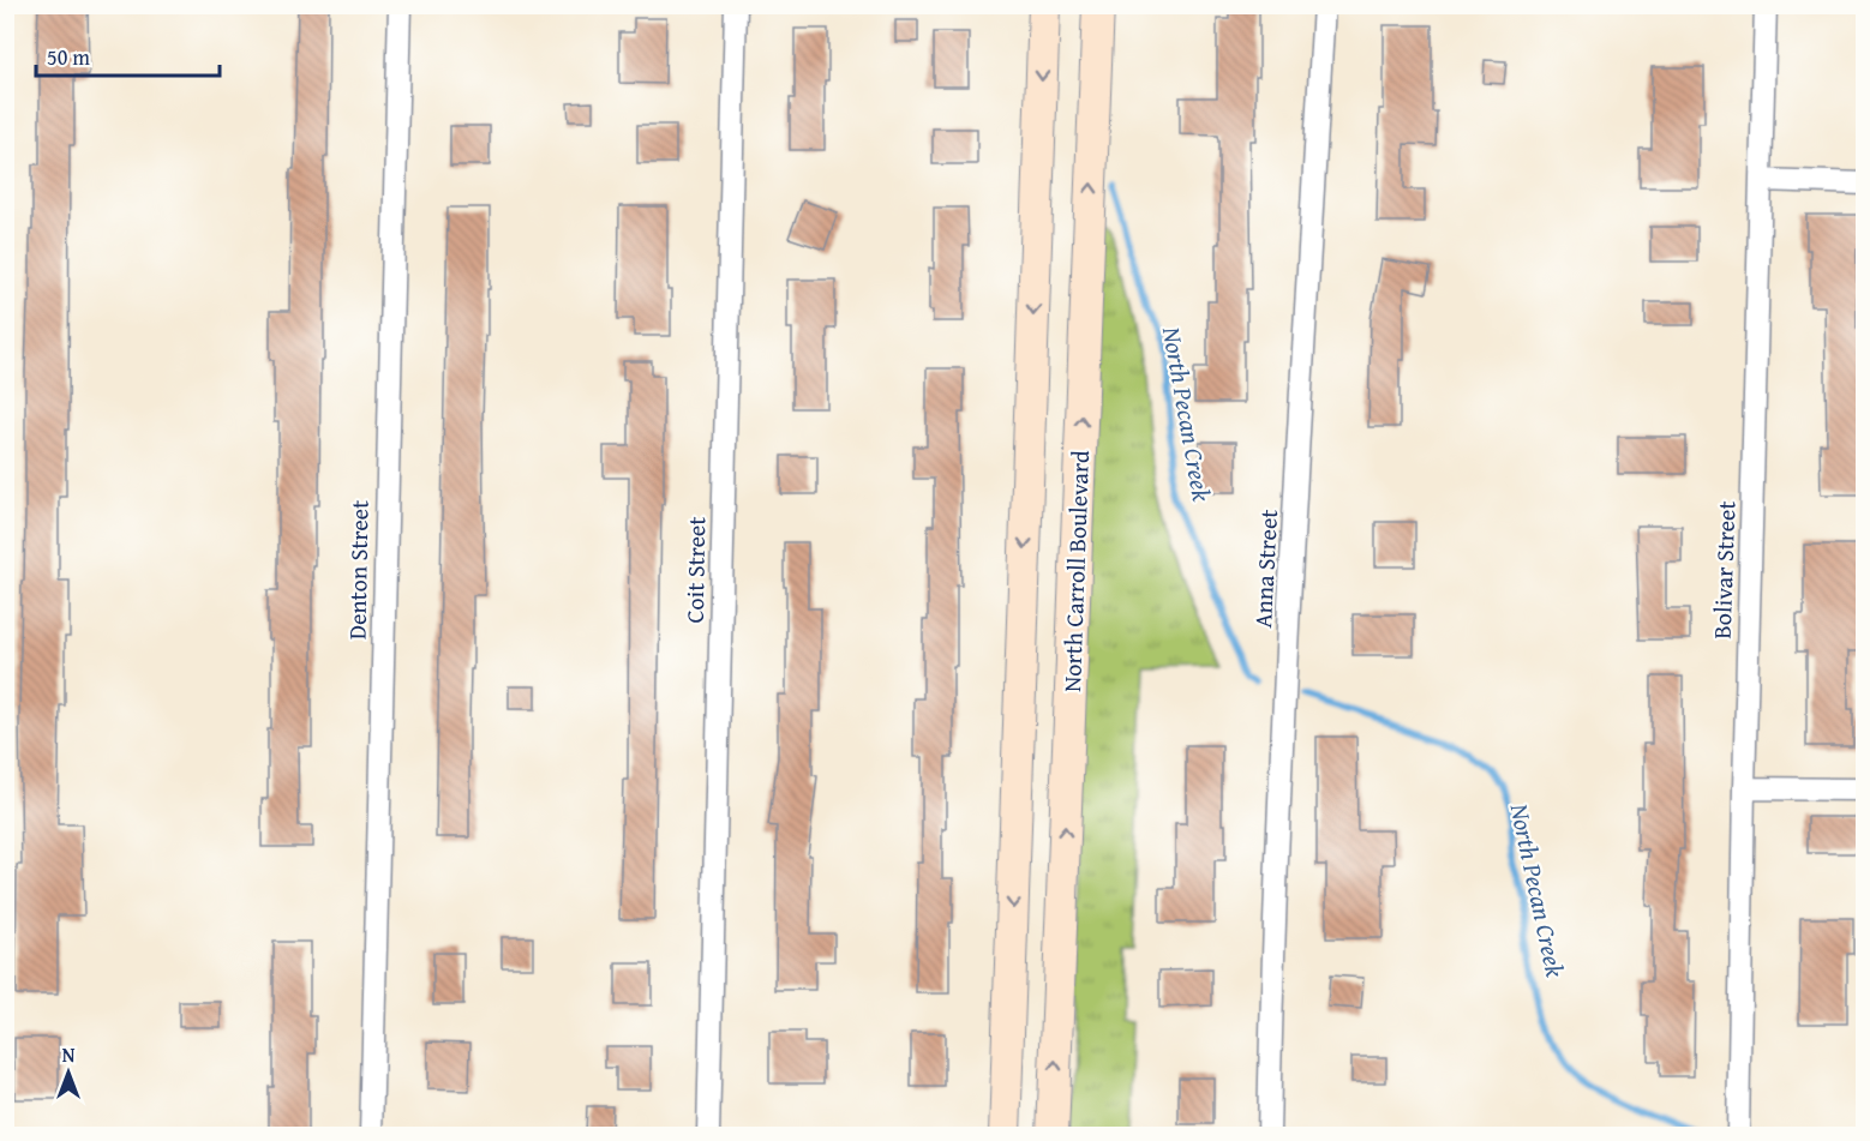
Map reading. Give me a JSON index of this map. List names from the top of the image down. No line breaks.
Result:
{"streets":{"main road":["North Carroll Boulevard"],"street":["Anna Street","Denton Street","Coit Street","Bolivar Street"]},"water":["North Pecan Creek"],"scale_bar":"50 m","north":"top"}
